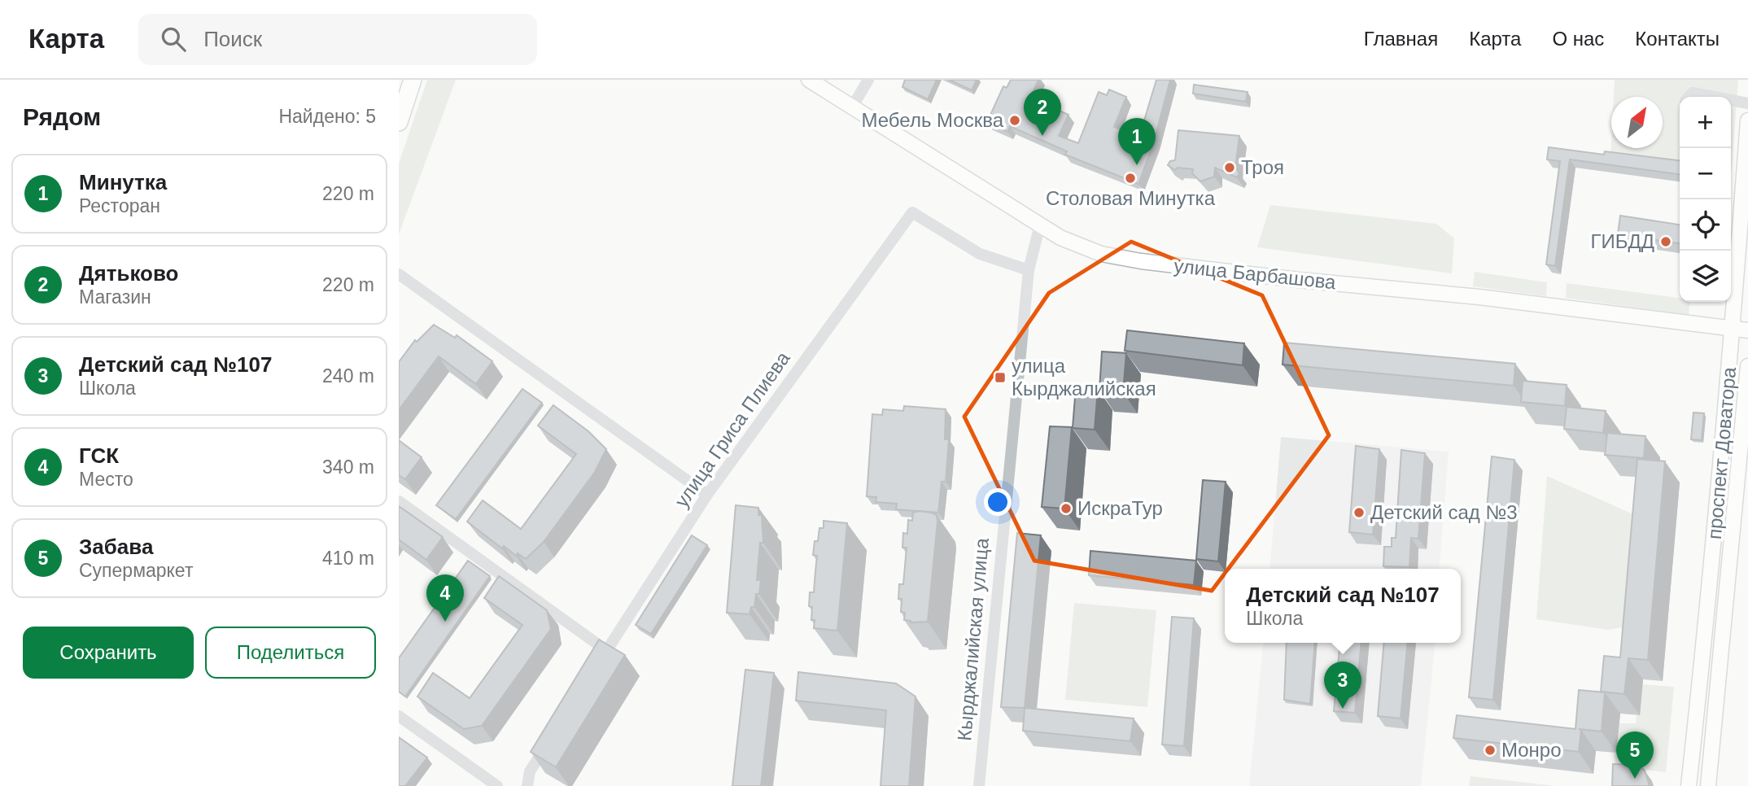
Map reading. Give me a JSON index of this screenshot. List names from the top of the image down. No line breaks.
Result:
{"streets":{"main road":["улица Барбашова","проспект Доватора"],"street":["улица Гриса Плиева","Кырджалийская улица"]},"crossings":[["улица Барбашова","проспект Доватора"],["улица Барбашова","Кырджалийская улица"],["улица Гриса Плиева","Кырджалийская улица"]],"places":{"other":["Мебель Москва","Троя","Столовая Минутка","ГИБДД","ИскраТур","Детский сад №3","Монро"],"transit":["улица Кырджалийская"]},"north":"top right","page":{"header":"Карта","search":"Поиск","nav":["Главная","Карта","О нас","Контакты"],"heading":["Рядом","Найдено: 5"],"pins":["2","1","4","3","5"],"map_buttons":["+","−"],"list":[{"mark":"1","name":"Минутка","note":"Ресторан","value":"220 m"},{"mark":"2","name":"Дятьково","note":"Магазин","value":"220 m"},{"mark":"3","name":"Детский сад №107","note":"Школа","value":"240 m"},{"mark":"4","name":"ГСК","note":"Место","value":"340 m"},{"mark":"5","name":"Забава","note":"Супермаркет","value":"410 m"}],"popup":["Детский сад №107","Школа"],"buttons":["Сохранить","Поделиться"]}}
